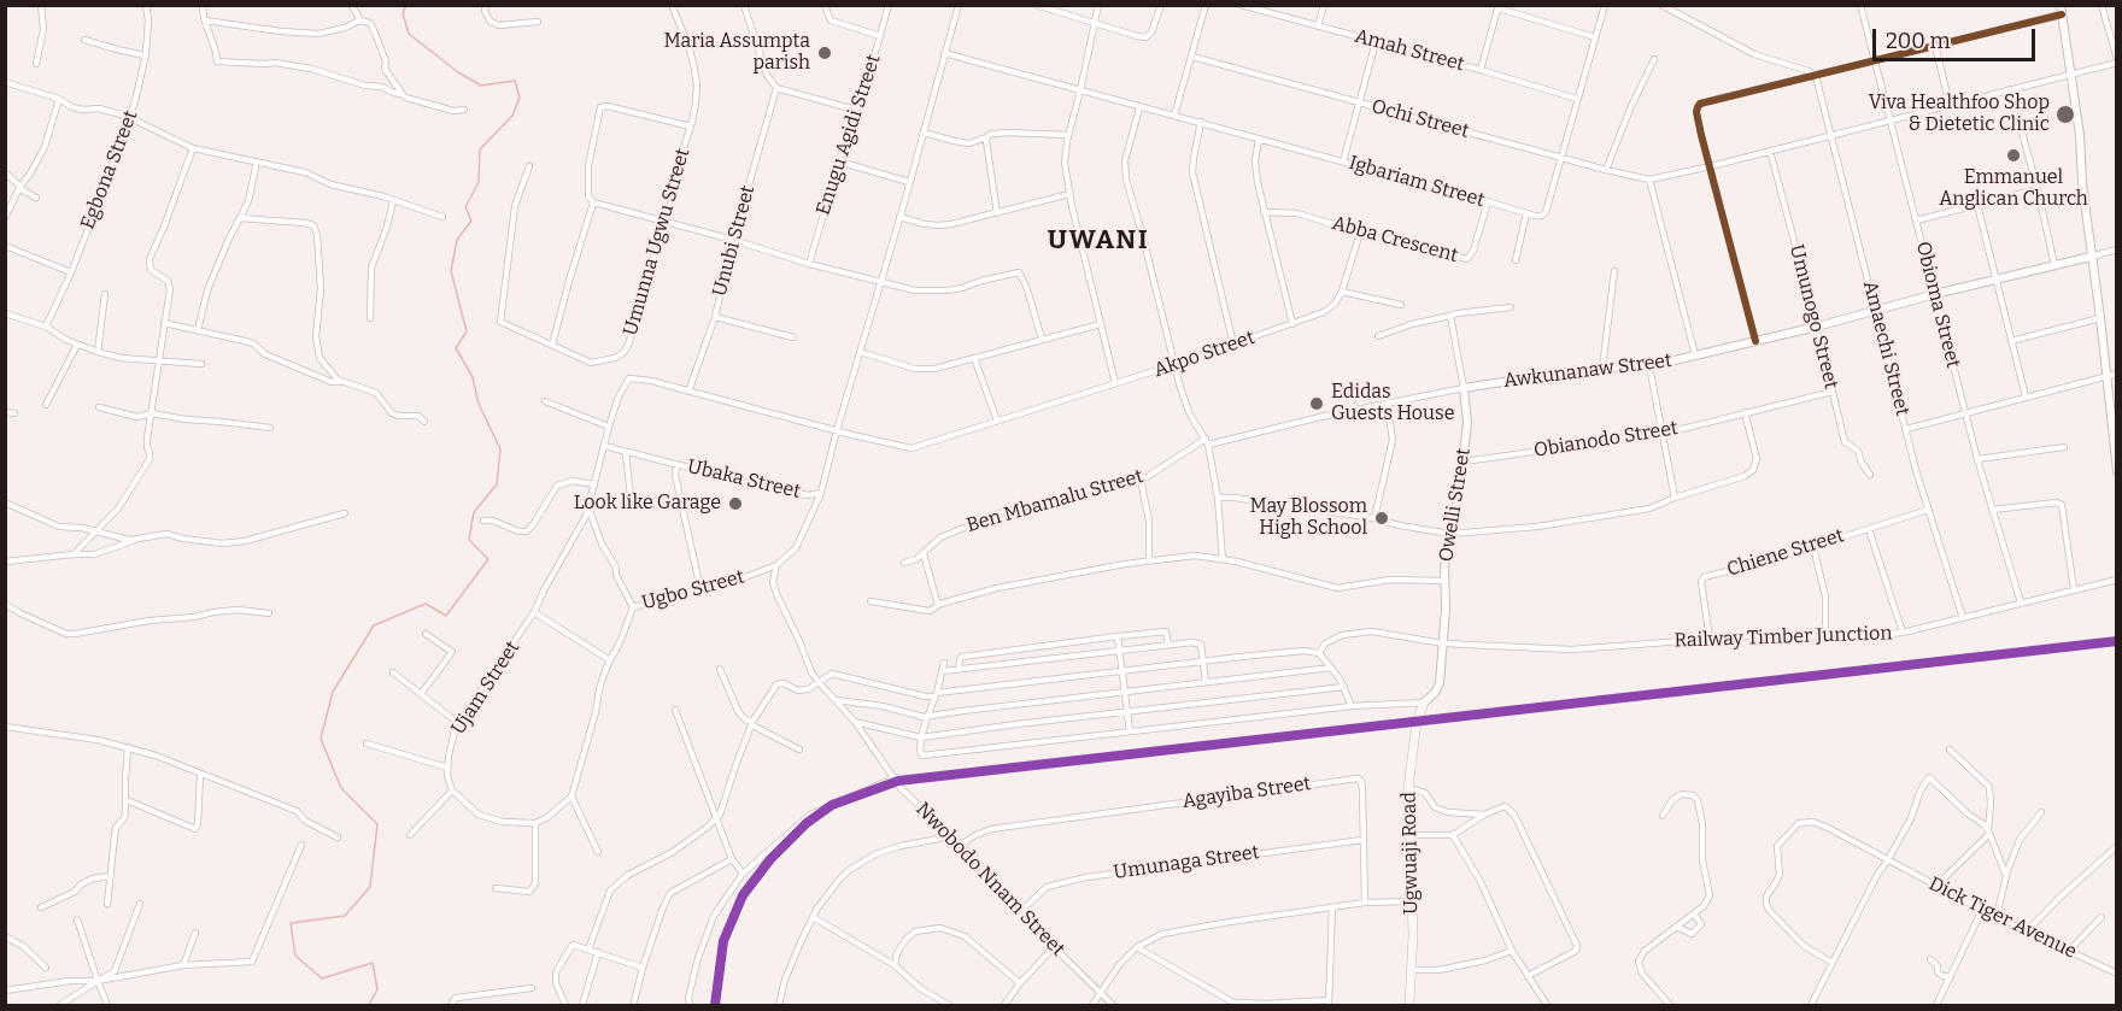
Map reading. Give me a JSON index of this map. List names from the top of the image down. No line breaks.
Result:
{"streets":{"main road":["Ugwuaji Road"],"street":["Amah Street","Ochi Street","Enugu Agidi Street","Egbona Street","Igbariam Street","Abba Crescent","Unubi Street","Umunna Ugwu Street","Obioma Street","Umunogo Street","Amaechi Street","Akpo Street","Awkunanaw Street","Obianodo Street","Ubaka Street","Ben Mbamalu Street","Owelli Street","Chiene Street","Ugbo Street","Railway Timber Junction","Ujam Street","Agayiba Street","Umunaga Street","Nwobodo Nnam Street","Dick Tiger Avenue"]},"crossings":[["Igbariam Street","Abba Crescent"],["Igbariam Street","Ubaka Street"],["Unubi Street","Akpo Street"],["Obioma Street","Awkunanaw Street"],["Obioma Street","Railway Timber Junction"],["Umunogo Street","Awkunanaw Street"],["Umunogo Street","Obianodo Street"],["Amaechi Street","Awkunanaw Street"],["Amaechi Street","Chiene Street"],["Amaechi Street","Railway Timber Junction"],["Akpo Street","Ubaka Street"],["Akpo Street","Ujam Street"],["Awkunanaw Street","Ben Mbamalu Street"],["Awkunanaw Street","Owelli Street"],["Obianodo Street","Owelli Street"],["Ubaka Street","Ugbo Street"],["Ubaka Street","Ujam Street"],["Owelli Street","Railway Timber Junction"],["Owelli Street","Ugwuaji Road"],["Chiene Street","Railway Timber Junction"],["Ugbo Street","Ujam Street"],["Ugbo Street","Nwobodo Nnam Street"],["Agayiba Street","Umunaga Street"],["Agayiba Street","Nwobodo Nnam Street"],["Umunaga Street","Nwobodo Nnam Street"]],"districts":["UWANI"],"places":["Maria Assumpta parish","Viva Healthfoo Shop & Dietetic Clinic","Emmanuel Anglican Church","Edidas Guests House","Look like Garage","May Blossom High School"],"scale_bar":"200 m"}
